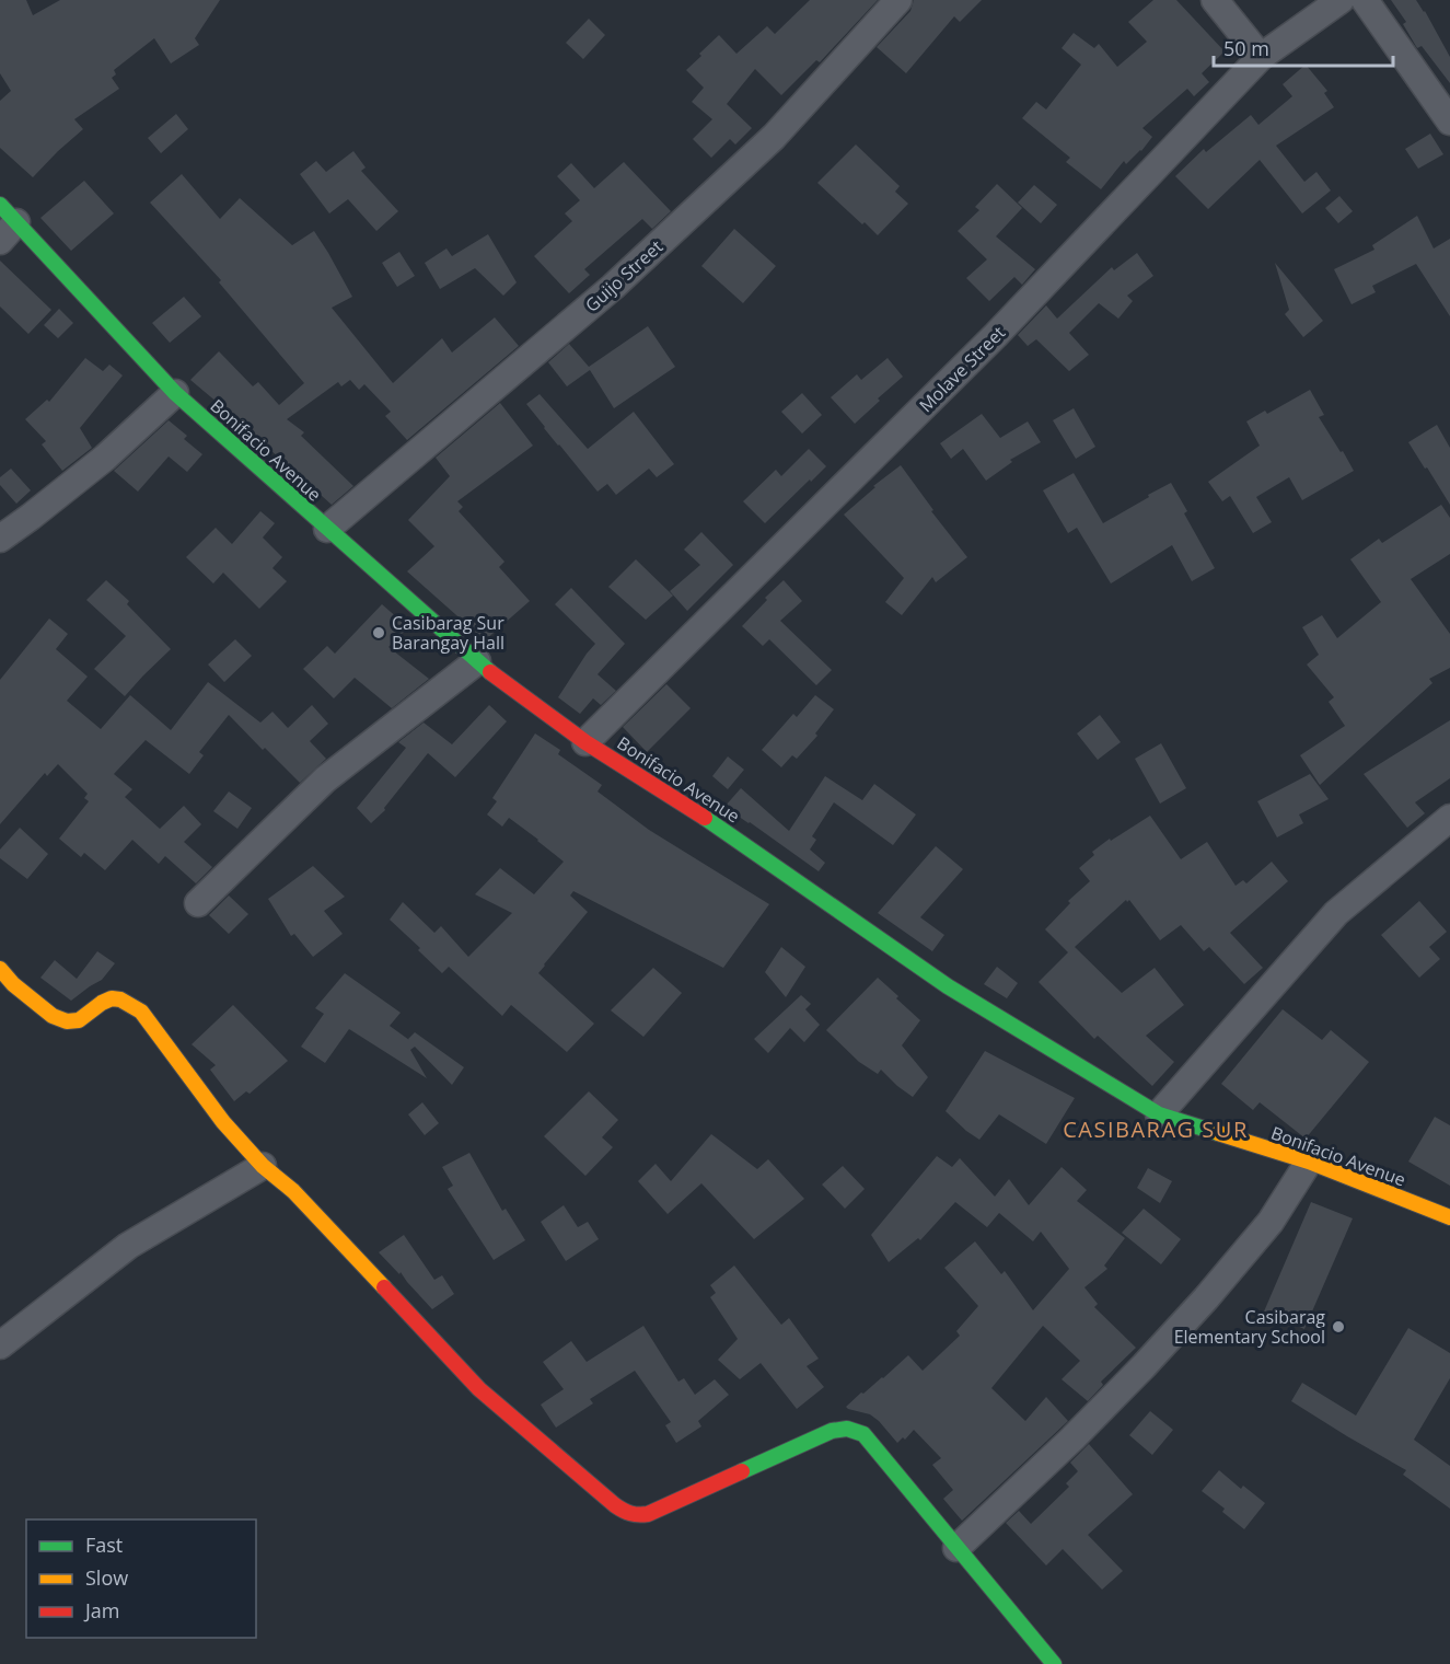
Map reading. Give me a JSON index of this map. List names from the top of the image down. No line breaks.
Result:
{"streets":{"street":["Guijo Street","Molave Street","Bonifacio Avenue"]},"crossings":[["Guijo Street","Bonifacio Avenue"],["Molave Street","Bonifacio Avenue"]],"districts":["CASIBARAG SUR"],"places":["Casibarag Sur Barangay Hall","Casibarag Elementary School"],"legend":["Fast","Slow","Jam"],"scale_bar":"50 m"}
